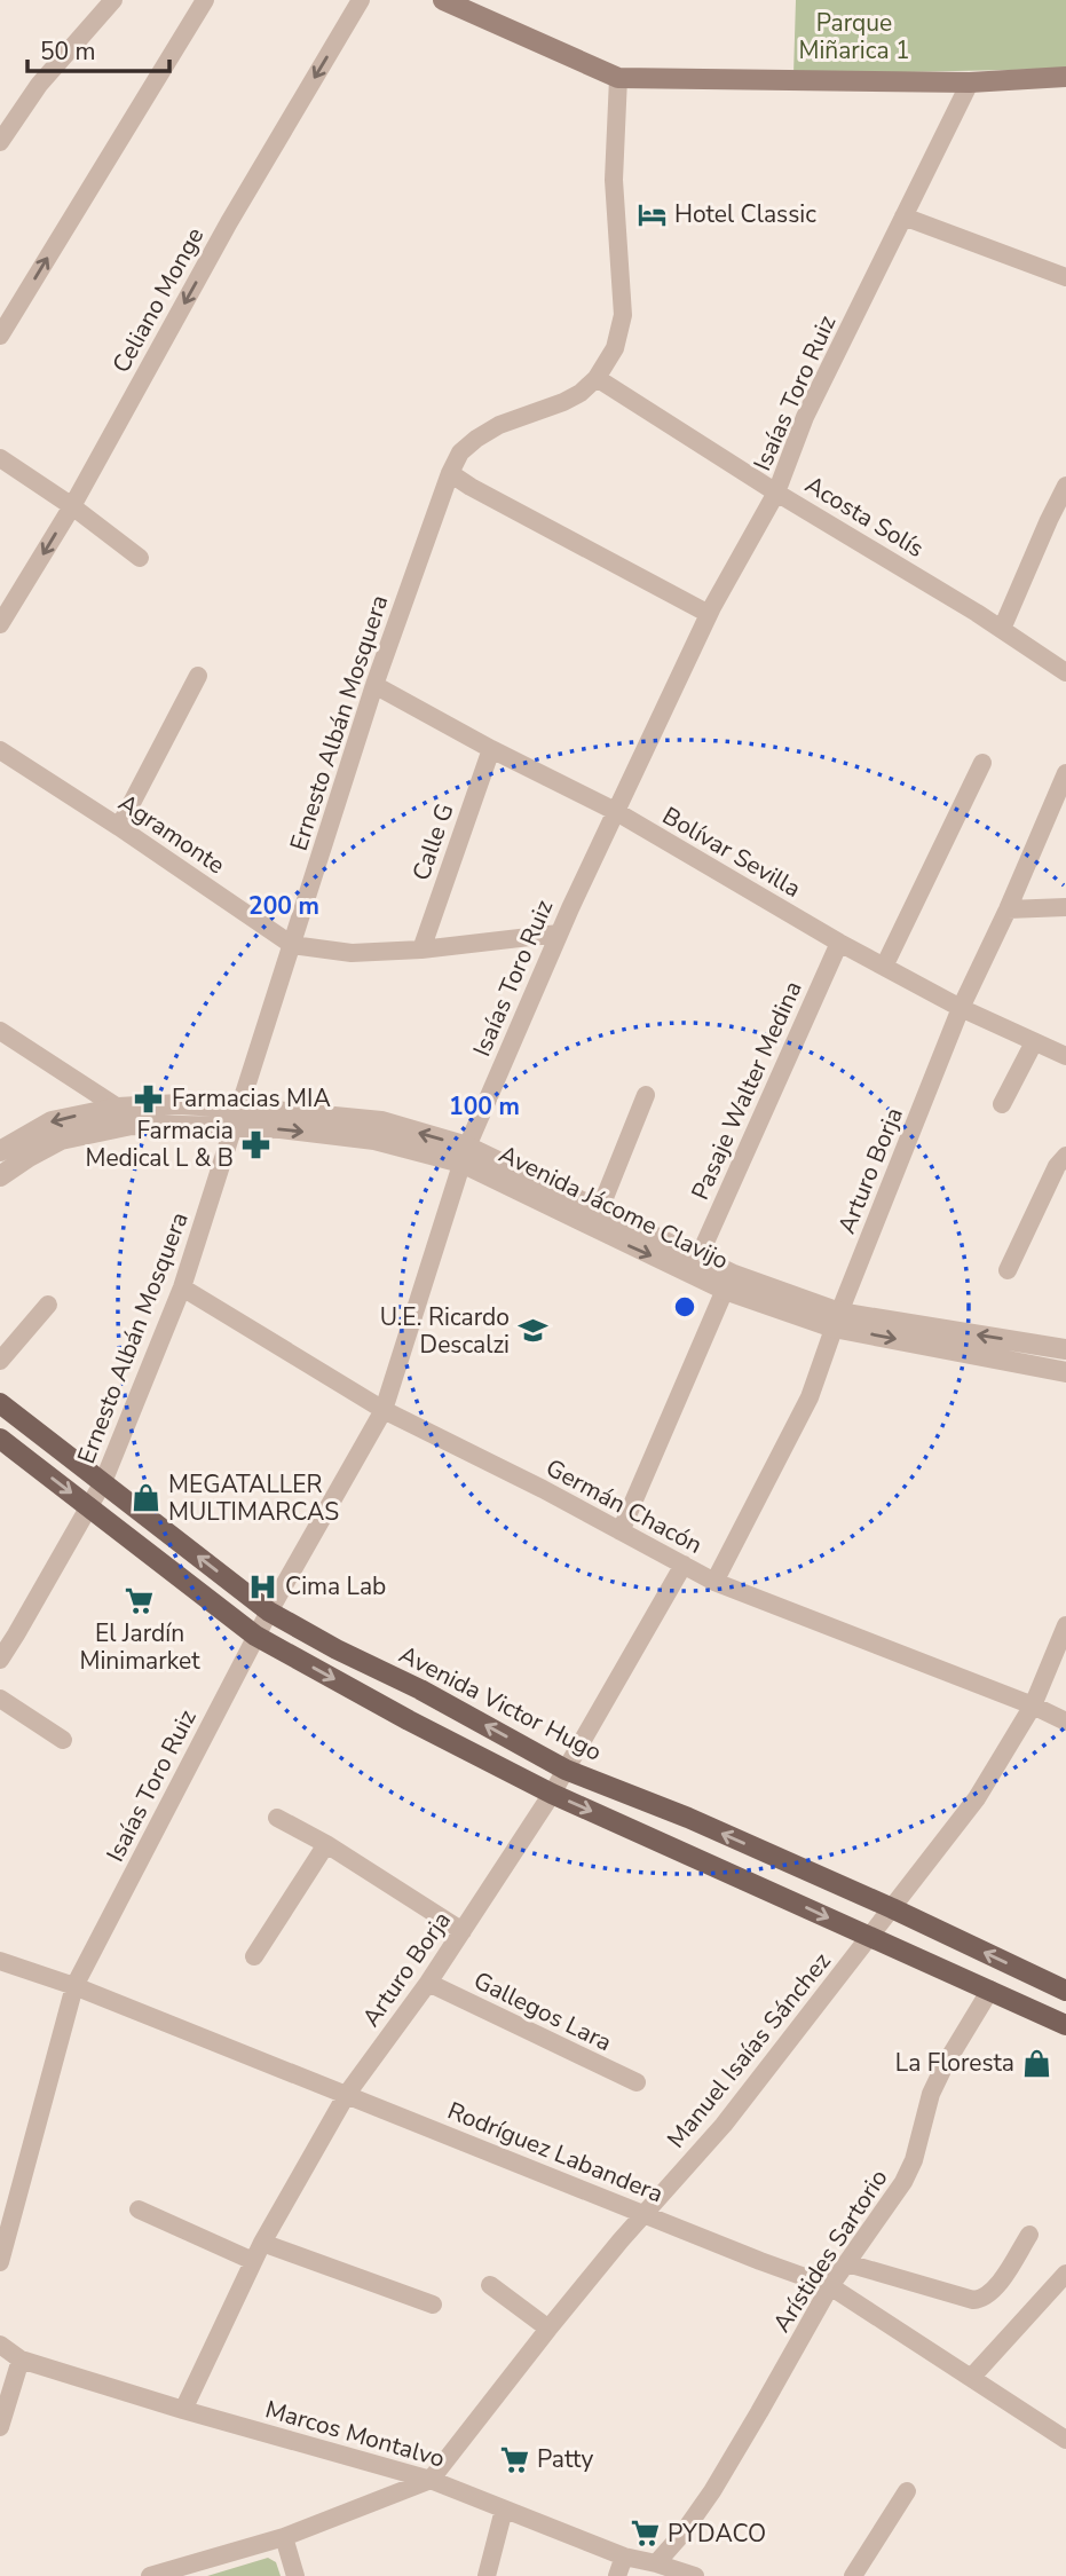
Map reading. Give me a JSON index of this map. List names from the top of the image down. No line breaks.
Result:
{"streets":{"main road":["Avenida Victor Hugo"],"street":["Celiano Monge","Isaías Toro Ruiz","Acosta Solís","Ernesto Albán Mosquera","Agramonte","Calle G","Bolívar Sevilla","Pasaje Walter Medina","Arturo Borja","Avenida Jácome Clavijo","Germán Chacón","Gallegos Lara","Manuel Isaías Sánchez","Rodríguez Labandera","Arístides Sartorio","Marcos Montalvo"]},"crossings":[["Isaías Toro Ruiz","Acosta Solís"],["Isaías Toro Ruiz","Agramonte"],["Isaías Toro Ruiz","Bolívar Sevilla"],["Isaías Toro Ruiz","Avenida Jácome Clavijo"],["Isaías Toro Ruiz","Germán Chacón"],["Isaías Toro Ruiz","Avenida Victor Hugo"],["Isaías Toro Ruiz","Rodríguez Labandera"],["Acosta Solís","Ernesto Albán Mosquera"],["Ernesto Albán Mosquera","Agramonte"],["Ernesto Albán Mosquera","Bolívar Sevilla"],["Ernesto Albán Mosquera","Avenida Jácome Clavijo"],["Ernesto Albán Mosquera","Germán Chacón"],["Ernesto Albán Mosquera","Avenida Victor Hugo"],["Agramonte","Calle G"],["Calle G","Bolívar Sevilla"],["Bolívar Sevilla","Pasaje Walter Medina"],["Bolívar Sevilla","Arturo Borja"],["Pasaje Walter Medina","Avenida Jácome Clavijo"],["Arturo Borja","Avenida Jácome Clavijo"],["Arturo Borja","Germán Chacón"],["Arturo Borja","Avenida Victor Hugo"],["Arturo Borja","Gallegos Lara"],["Arturo Borja","Rodríguez Labandera"],["Arturo Borja","Marcos Montalvo"],["Germán Chacón","Manuel Isaías Sánchez"],["Avenida Victor Hugo","Manuel Isaías Sánchez"],["Manuel Isaías Sánchez","Rodríguez Labandera"],["Manuel Isaías Sánchez","Marcos Montalvo"],["Rodríguez Labandera","Arístides Sartorio"],["Arístides Sartorio","Marcos Montalvo"]],"parks":["Parque Miñarica 1"],"places":{"hotel":["Hotel Classic"],"pharmacy":["Farmacias MIA","Farmacia Medical L & B"],"school or university":["U.E. Ricardo Descalzi"],"shop":["MEGATALLER MULTIMARCAS","La Floresta"],"hospital":["Cima Lab"],"supermarket":["El Jardín Minimarket","Patty","PYDACO"]},"scale_bar":"50 m","rings":["200 m","100 m"]}
